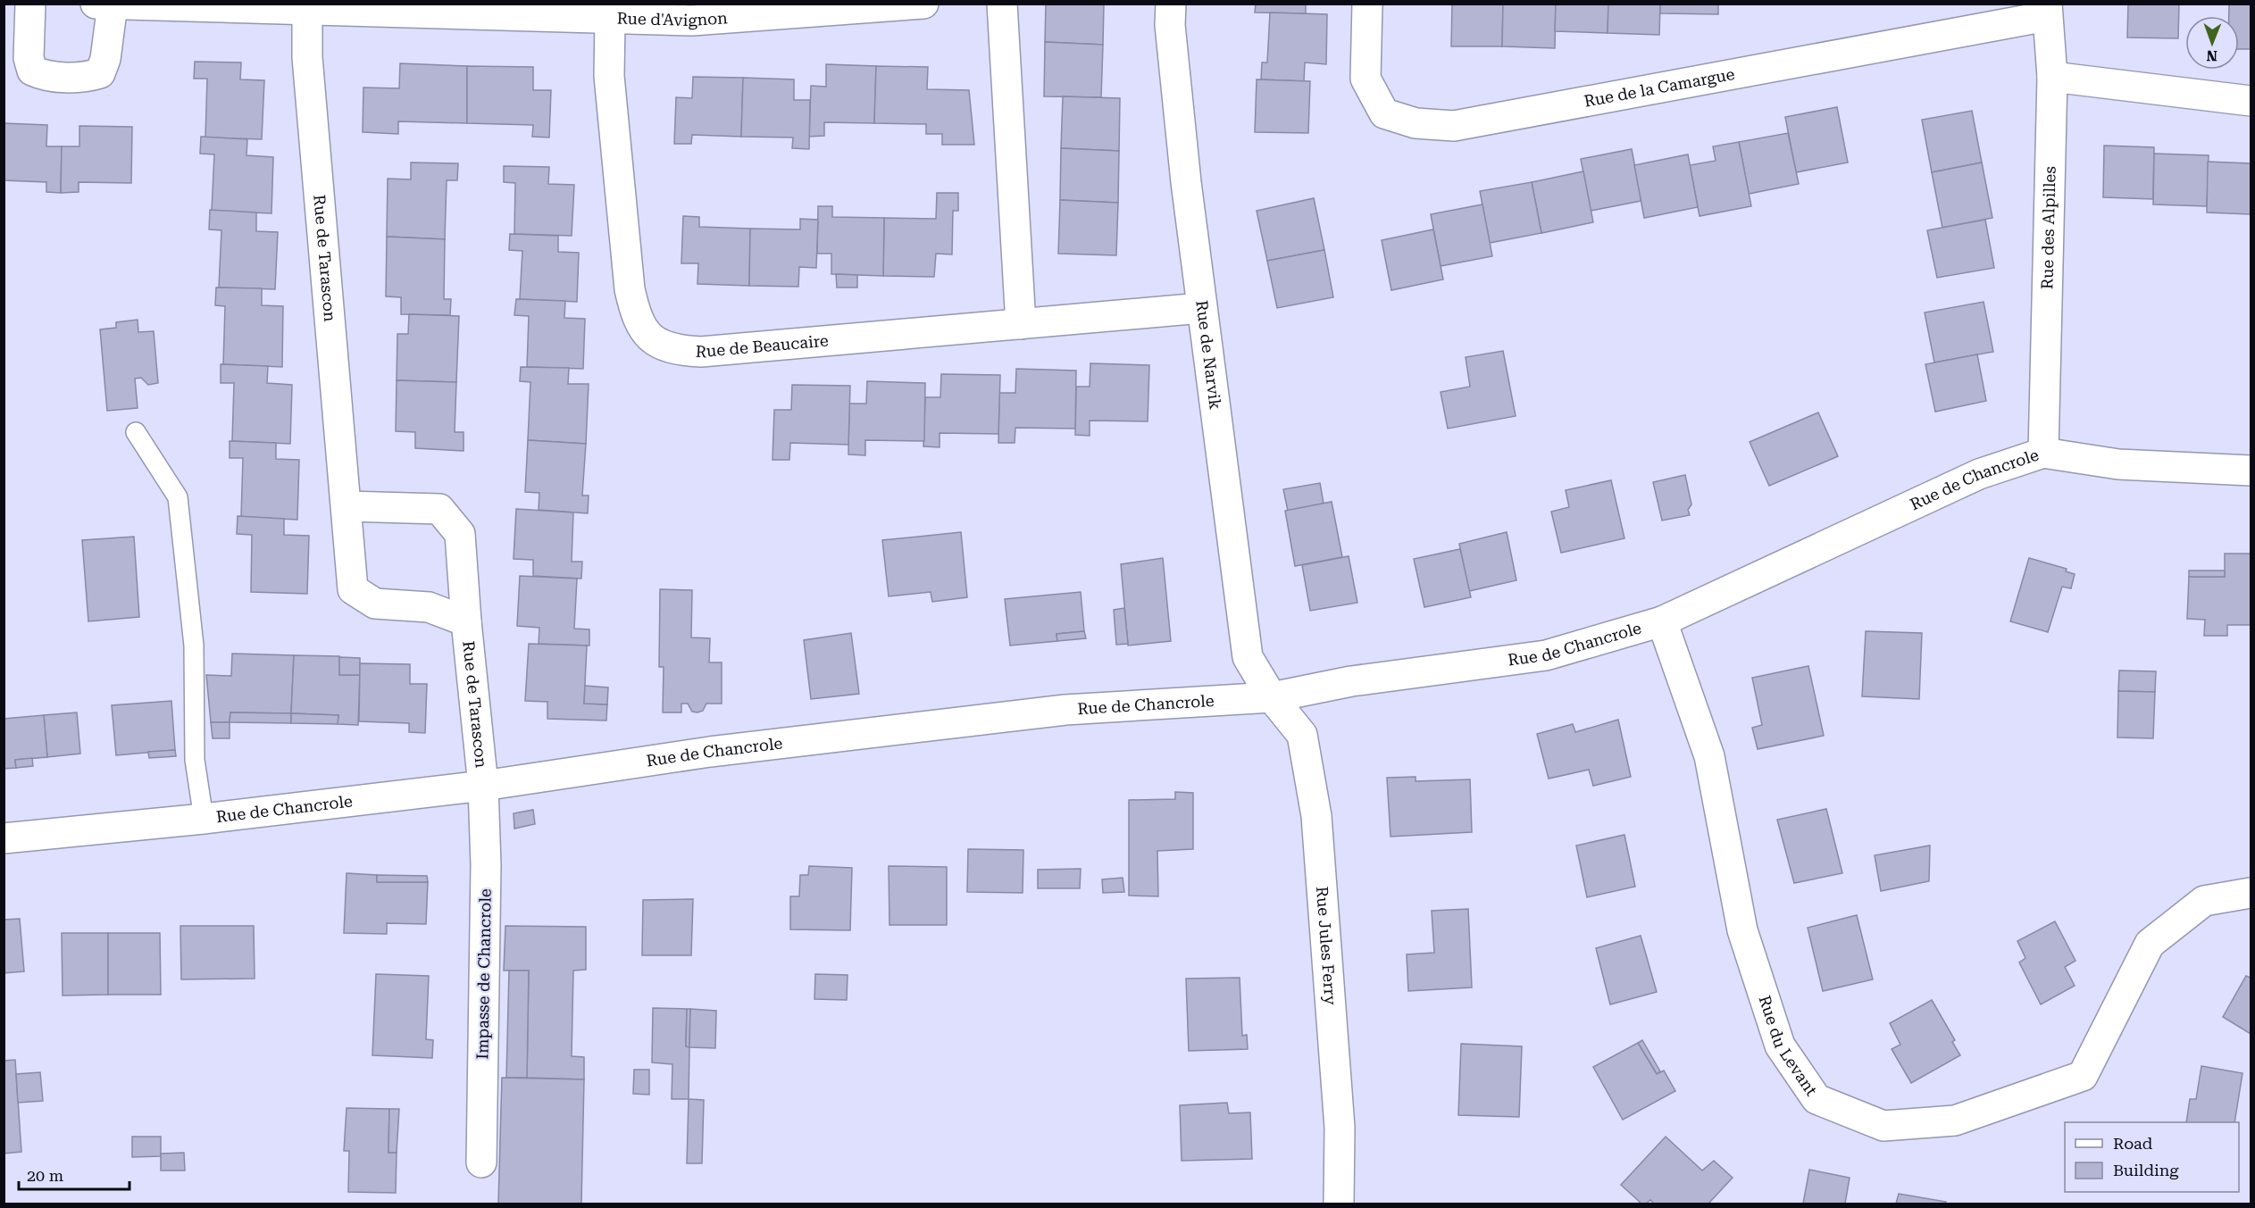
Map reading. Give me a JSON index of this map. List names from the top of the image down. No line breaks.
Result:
{"streets":{"street":["Rue d'Avignon","Rue de la Camargue","Rue des Alpilles","Rue de Tarascon","Rue de Beaucaire","Rue de Narvik","Rue de Chancrole","Rue Jules Ferry","Impasse de Chancrole","Rue du Levant"]},"crossings":[["Rue d'Avignon","Rue de Tarascon"],["Rue d'Avignon","Rue de Beaucaire"],["Rue de la Camargue","Rue des Alpilles"],["Rue des Alpilles","Rue de Chancrole"],["Rue de Tarascon","Rue de Chancrole"],["Rue de Tarascon","Impasse de Chancrole"],["Rue de Beaucaire","Rue de Narvik"],["Rue de Narvik","Rue de Chancrole"],["Rue de Narvik","Rue Jules Ferry"],["Rue de Chancrole","Rue Jules Ferry"],["Rue de Chancrole","Impasse de Chancrole"],["Rue de Chancrole","Rue du Levant"]],"legend":["Road","Building"],"scale_bar":"20 m","north":"bottom"}
